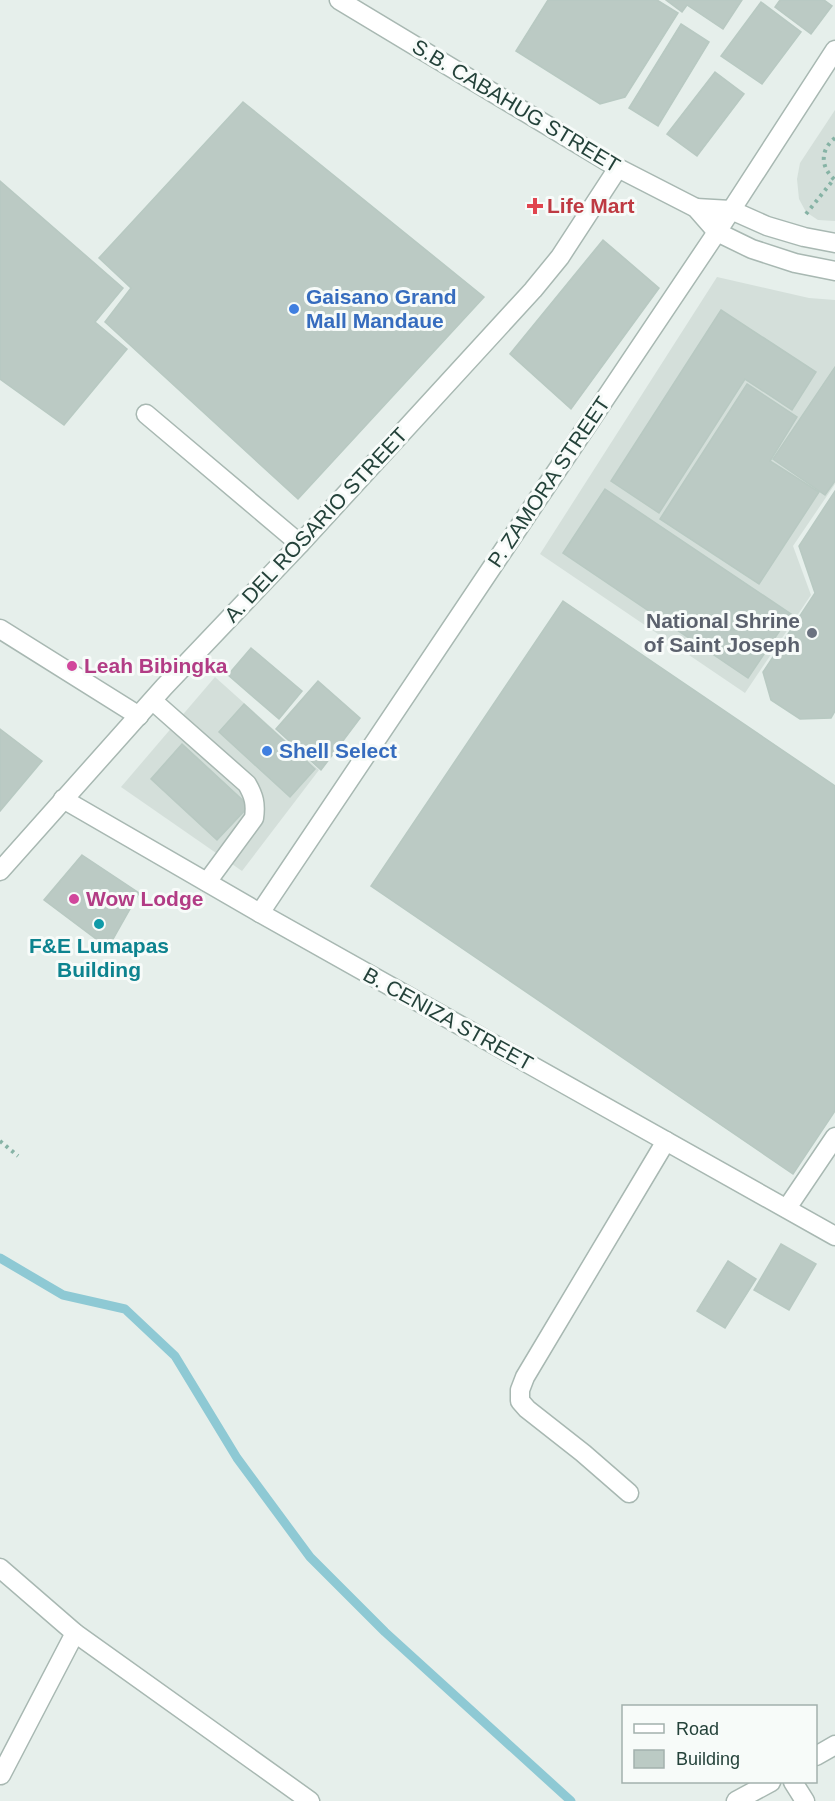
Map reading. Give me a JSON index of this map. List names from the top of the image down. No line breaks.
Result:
{"streets":{"street":["S.B. CABAHUG STREET","P. ZAMORA STREET","A. DEL ROSARIO STREET","B. CENIZA STREET"]},"crossings":[["S.B. CABAHUG STREET","P. ZAMORA STREET"],["S.B. CABAHUG STREET","A. DEL ROSARIO STREET"],["P. ZAMORA STREET","B. CENIZA STREET"],["A. DEL ROSARIO STREET","B. CENIZA STREET"]],"places":{"health":["Life Mart"],"other":["Gaisano Grand Mall Mandaue","National Shrine of Saint Joseph","Leah Bibingka","Shell Select","Wow Lodge","F&E Lumapas Building"]},"legend":["Road","Building"]}
